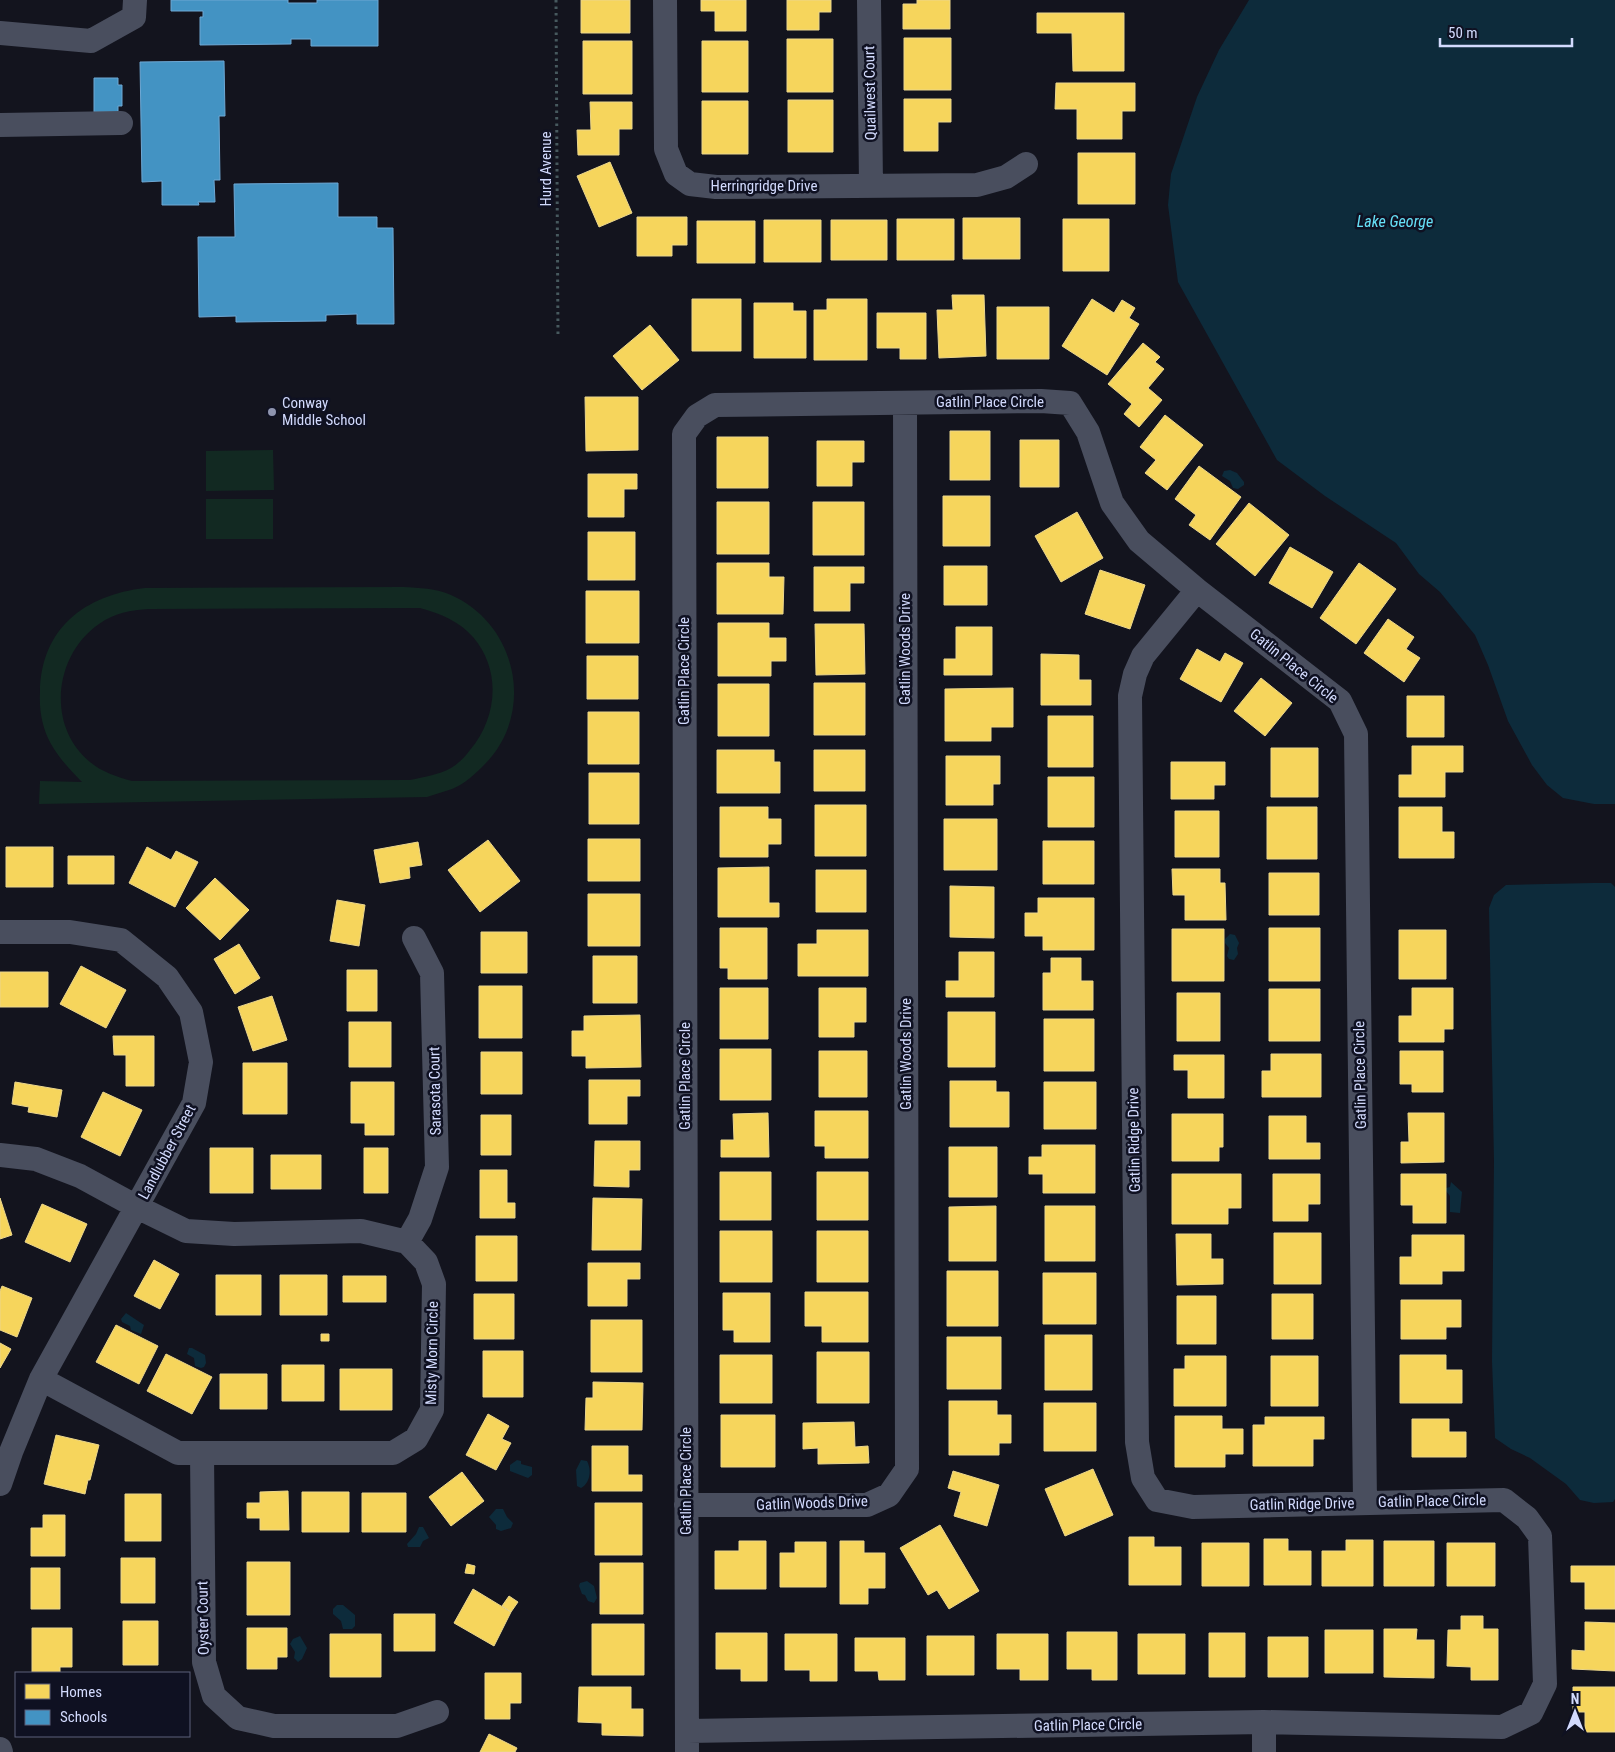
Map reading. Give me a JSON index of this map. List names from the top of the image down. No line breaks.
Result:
{"streets":{"street":["Quailwest Court","Herringridge Drive","Gatlin Place Circle","Gatlin Woods Drive","Sarasota Court","Gatlin Ridge Drive","Landlubber Street","Misty Morn Circle","Oyster Court"],"path":["Hurd Avenue"]},"crossings":[["Quailwest Court","Herringridge Drive"],["Gatlin Place Circle","Gatlin Woods Drive"],["Gatlin Place Circle","Gatlin Ridge Drive"],["Sarasota Court","Misty Morn Circle"],["Landlubber Street","Misty Morn Circle"],["Misty Morn Circle","Oyster Court"]],"water":["Lake George"],"places":["Conway Middle School"],"legend":["Homes","Schools"],"scale_bar":"50 m","north":"top"}
